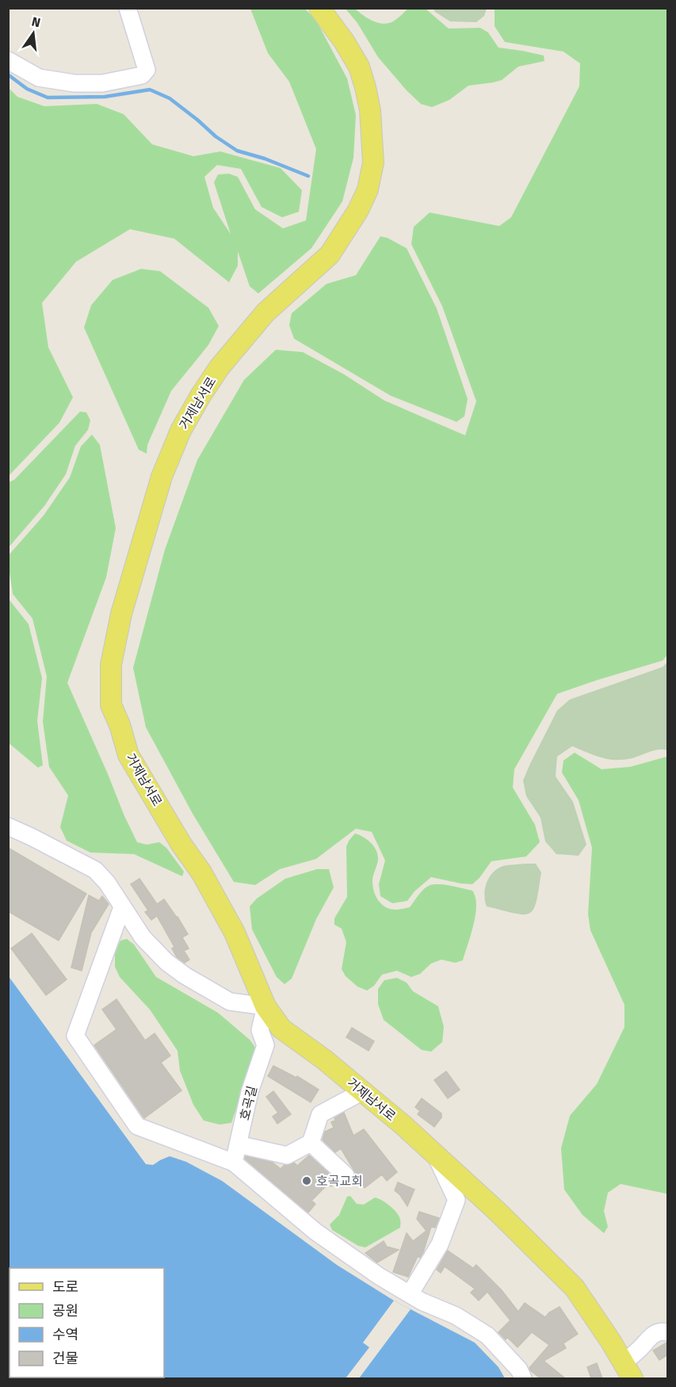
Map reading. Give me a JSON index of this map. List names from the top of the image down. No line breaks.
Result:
{"streets":{"main road":["거제남서로"],"street":["호곡길"]},"crossings":[["거제남서로","호곡길"]],"places":["호곡교회"],"legend":["도로","공원","수역","건물"],"north":"top"}
